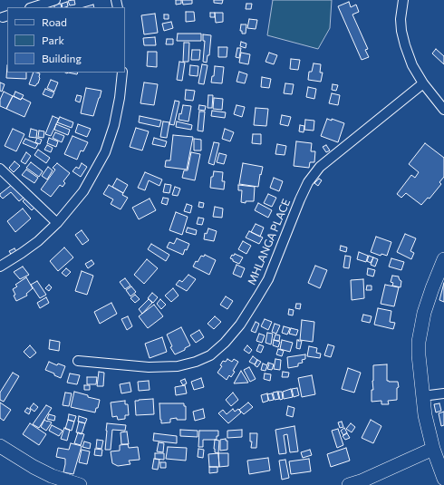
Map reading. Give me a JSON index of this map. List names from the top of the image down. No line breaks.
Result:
{"streets":{"street":["MHLANGA PLACE"]},"legend":["Road","Park","Building"]}
